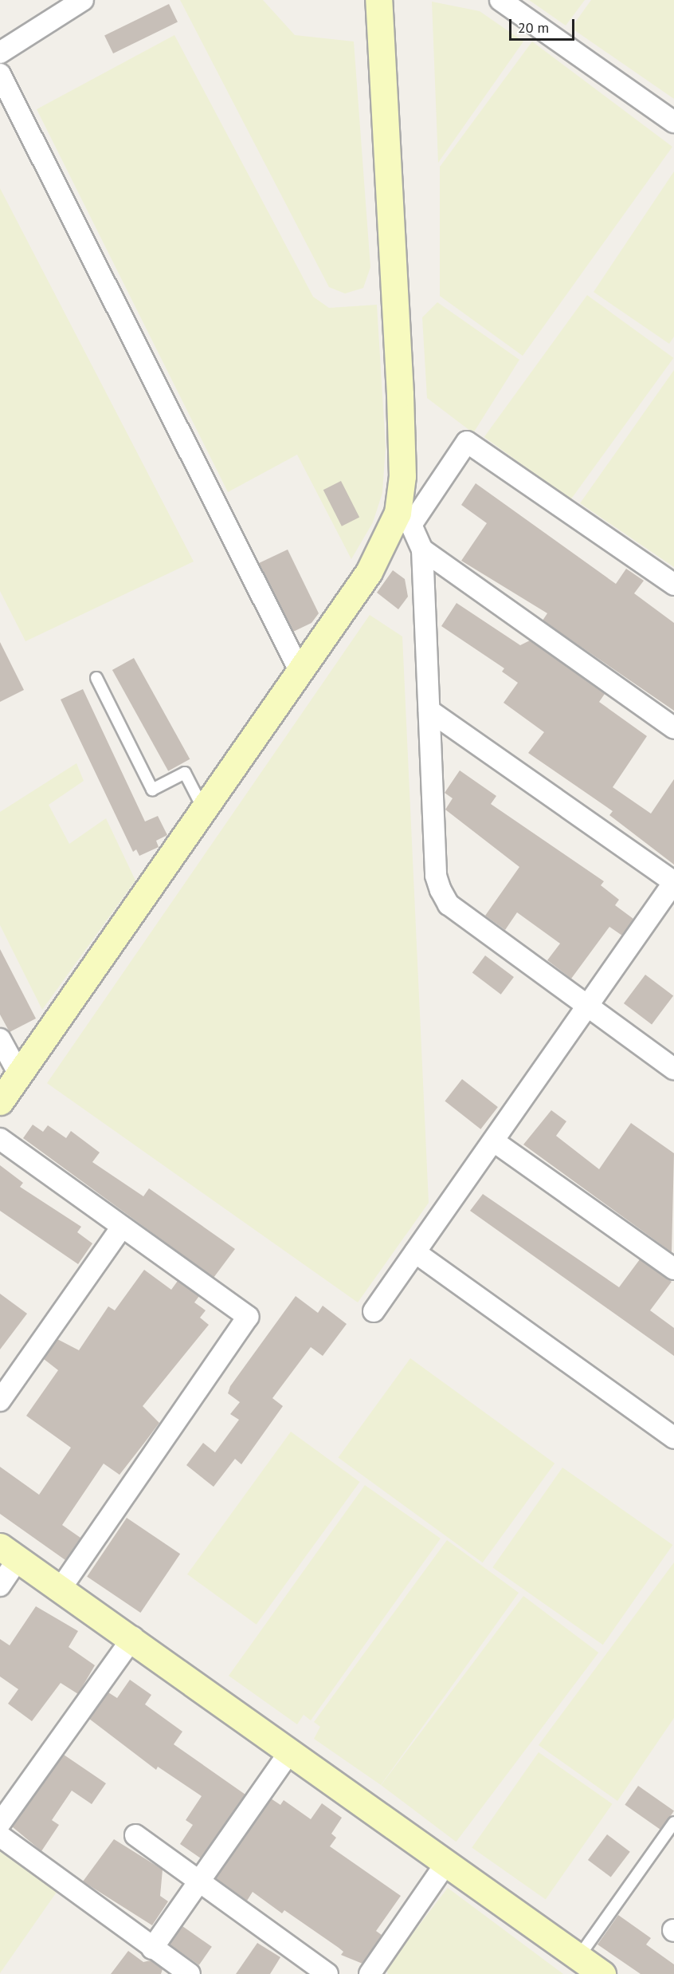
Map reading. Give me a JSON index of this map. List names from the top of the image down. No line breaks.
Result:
{"scale_bar":"20 m"}
